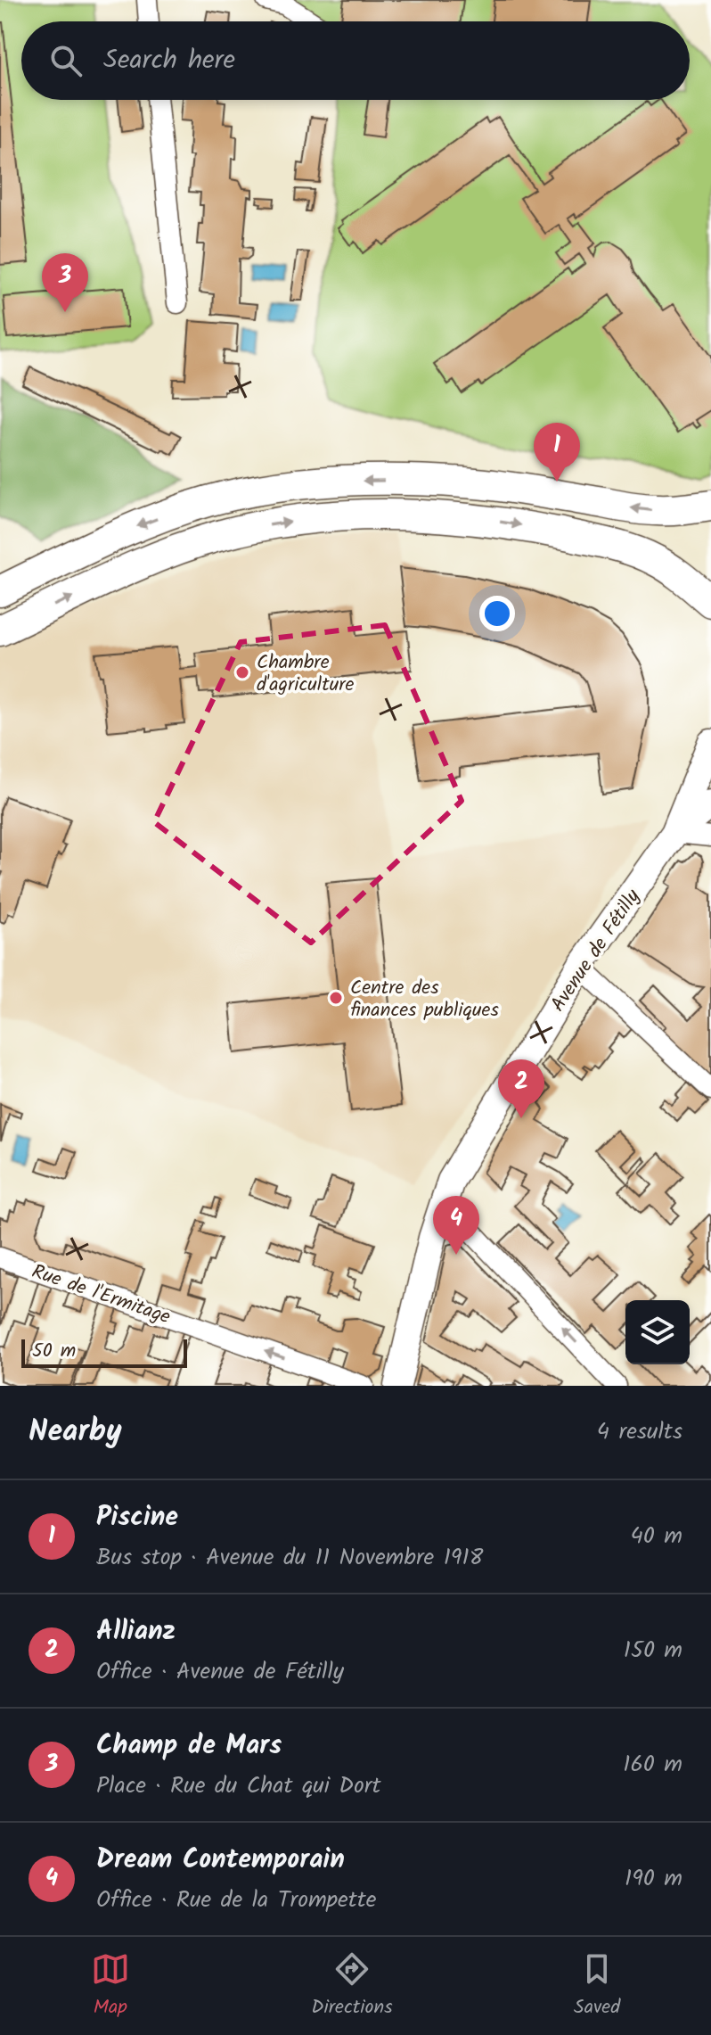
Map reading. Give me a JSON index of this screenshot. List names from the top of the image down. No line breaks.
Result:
{"streets":{"street":["Avenue de Fétilly","Rue de l'Ermitage"]},"one_way":["Rue de l'Ermitage"],"places":["Chambre d'agriculture","Centre des finances publiques"],"scale_bar":"50 m","page":{"search":"Search here","pins":["3","1","2","4"],"scale":"50 m","heading":["Nearby","4 results"],"list":[{"mark":"1","name":"Piscine","note":"Bus stop · Avenue du 11 Novembre 1918","value":"40 m"},{"mark":"2","name":"Allianz","note":"Office · Avenue de Fétilly","value":"150 m"},{"mark":"3","name":"Champ de Mars","note":"Place · Rue du Chat qui Dort","value":"160 m"},{"mark":"4","name":"Dream Contemporain","note":"Office · Rue de la Trompette","value":"190 m"}],"nav":["Map","Directions","Saved"]}}
